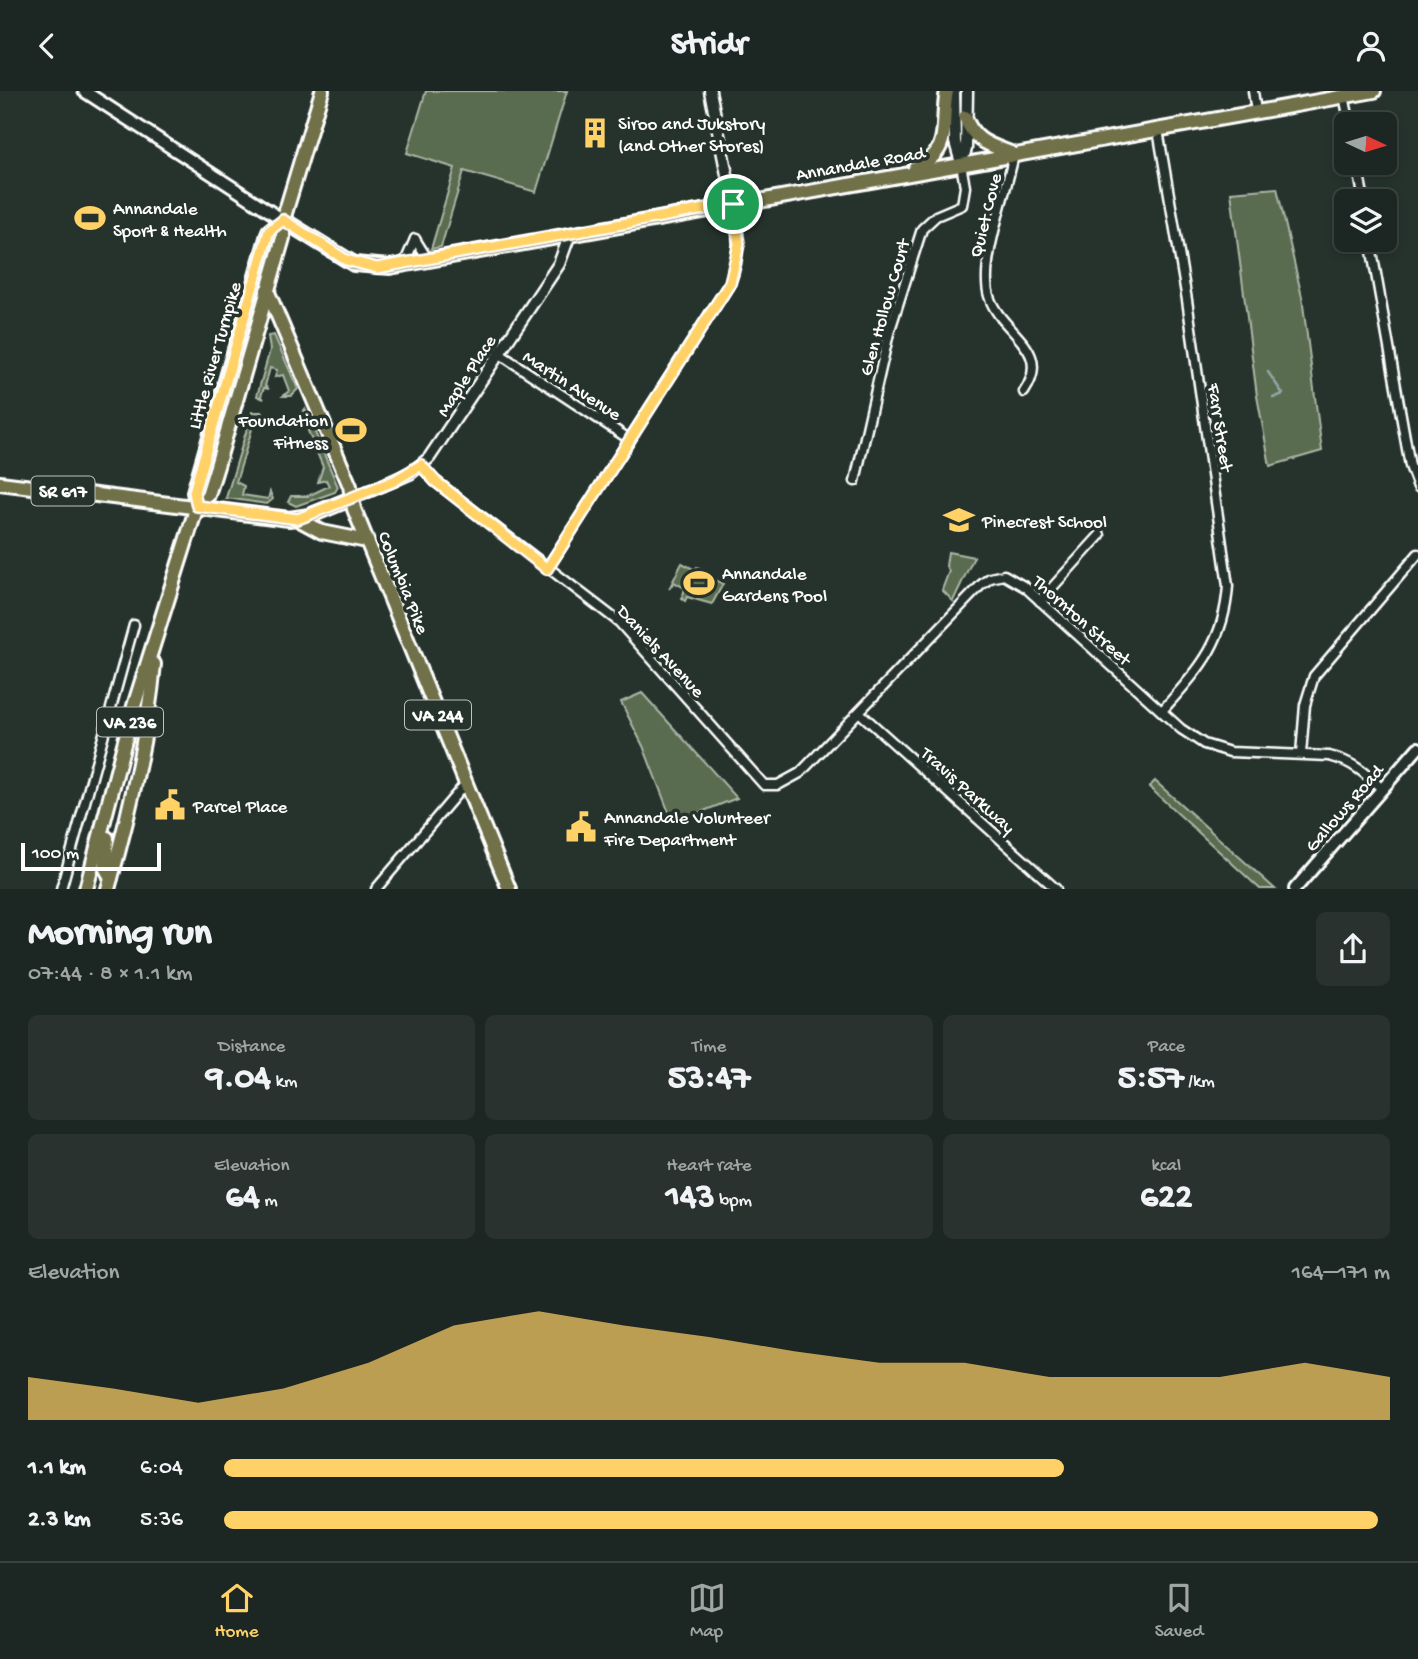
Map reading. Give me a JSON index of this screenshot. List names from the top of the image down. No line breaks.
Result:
{"streets":{"main road":["Annandale Road","Little River Turnpike","SR 617","Columbia Pike","VA 244","VA 236","Gallows Road"],"street":["Quiet Cove","Glen Hollow Court","Maple Place","Martin Avenue","Farr Street","Thornton Street","Daniels Avenue","Travis Parkway"]},"crossings":[["Annandale Road","Quiet Cove"],["Annandale Road","Glen Hollow Court"],["Annandale Road","Little River Turnpike"],["Annandale Road","Maple Place"],["Annandale Road","Farr Street"],["Little River Turnpike","SR 617"],["Little River Turnpike","Columbia Pike"],["Maple Place","Martin Avenue"],["Maple Place","SR 617"],["Maple Place","Columbia Pike"],["Maple Place","Daniels Avenue"],["Farr Street","Thornton Street"],["SR 617","Columbia Pike"],["Thornton Street","Daniels Avenue"],["Thornton Street","Travis Parkway"],["Thornton Street","Gallows Road"]],"places":{"building":["Siroo and Jukstory (and Other Stores)"],"sports":["Annandale Sport & Health","Foundation Fitness","Annandale Gardens Pool"],"school or university":["Pinecrest School"],"public building":["Parcel Place","Annandale Volunteer Fire Department"]},"scale_bar":"100 m","north":"right","page":{"header":"Stridr","scale":"100 m","heading":["Morning run","07:44 · 8 × 1.1 km"],"stats":[["Distance","9.04 km"],["Time","53:47"],["Pace","5:57 /km"],["Elevation","64 m"],["Heart rate","143 bpm"],["kcal","622"]],"chart":["Elevation","164–171 m"],"list":[{"name":"1.1 km","note":"6:04"},{"name":"2.3 km","note":"5:36"}],"tabs":["Home","Map","Saved"]}}
